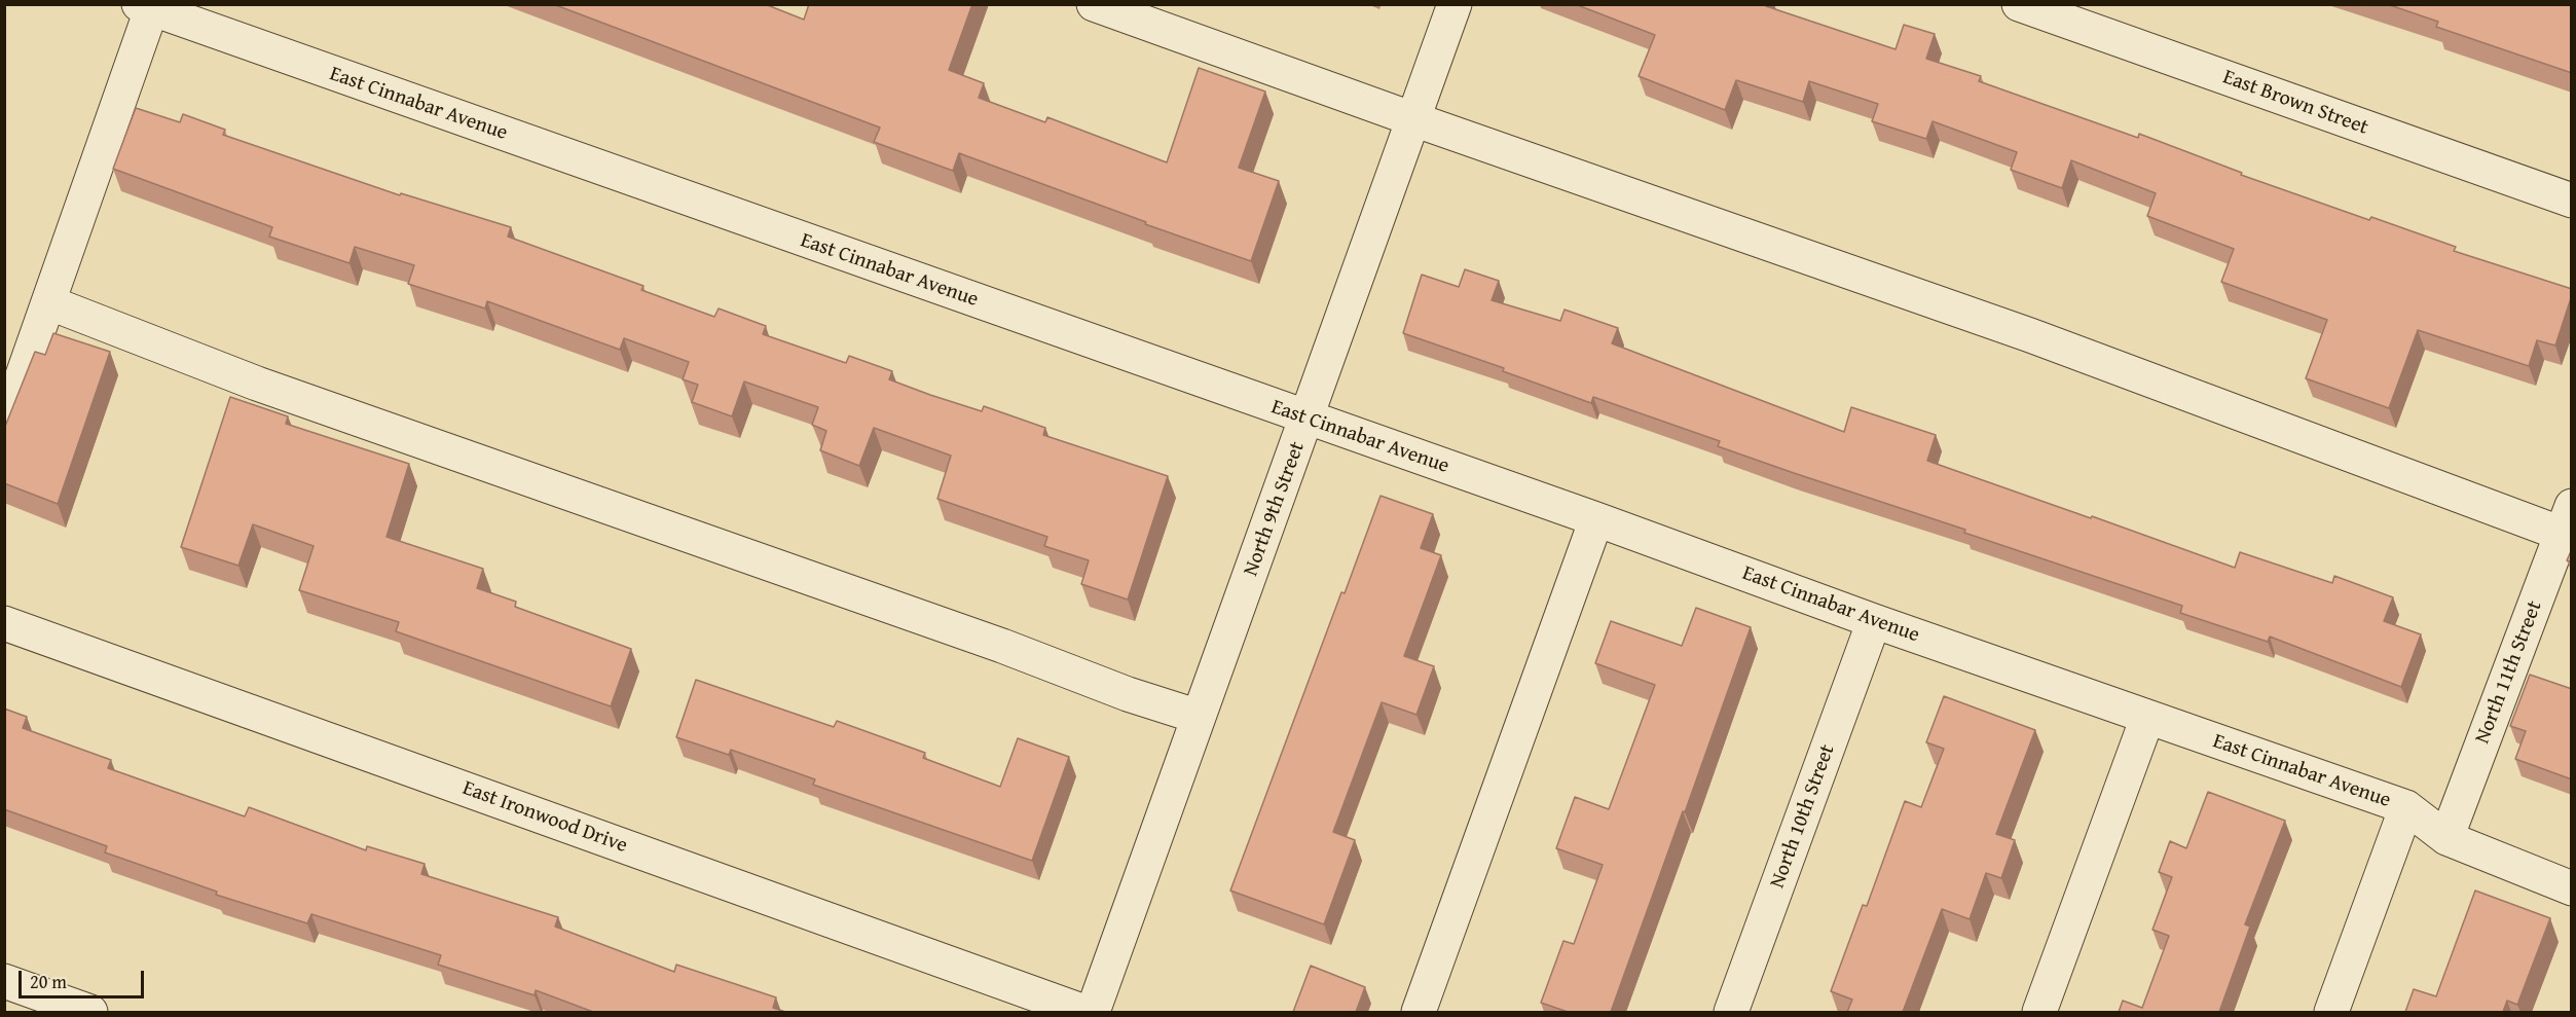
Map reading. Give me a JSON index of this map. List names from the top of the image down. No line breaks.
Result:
{"streets":{"street":["East Brown Street","East Cinnabar Avenue","North 9th Street","North 11th Street","North 10th Street","East Ironwood Drive"]},"crossings":[["East Cinnabar Avenue","North 9th Street"],["East Cinnabar Avenue","North 11th Street"],["East Cinnabar Avenue","North 10th Street"]],"scale_bar":"20 m"}
